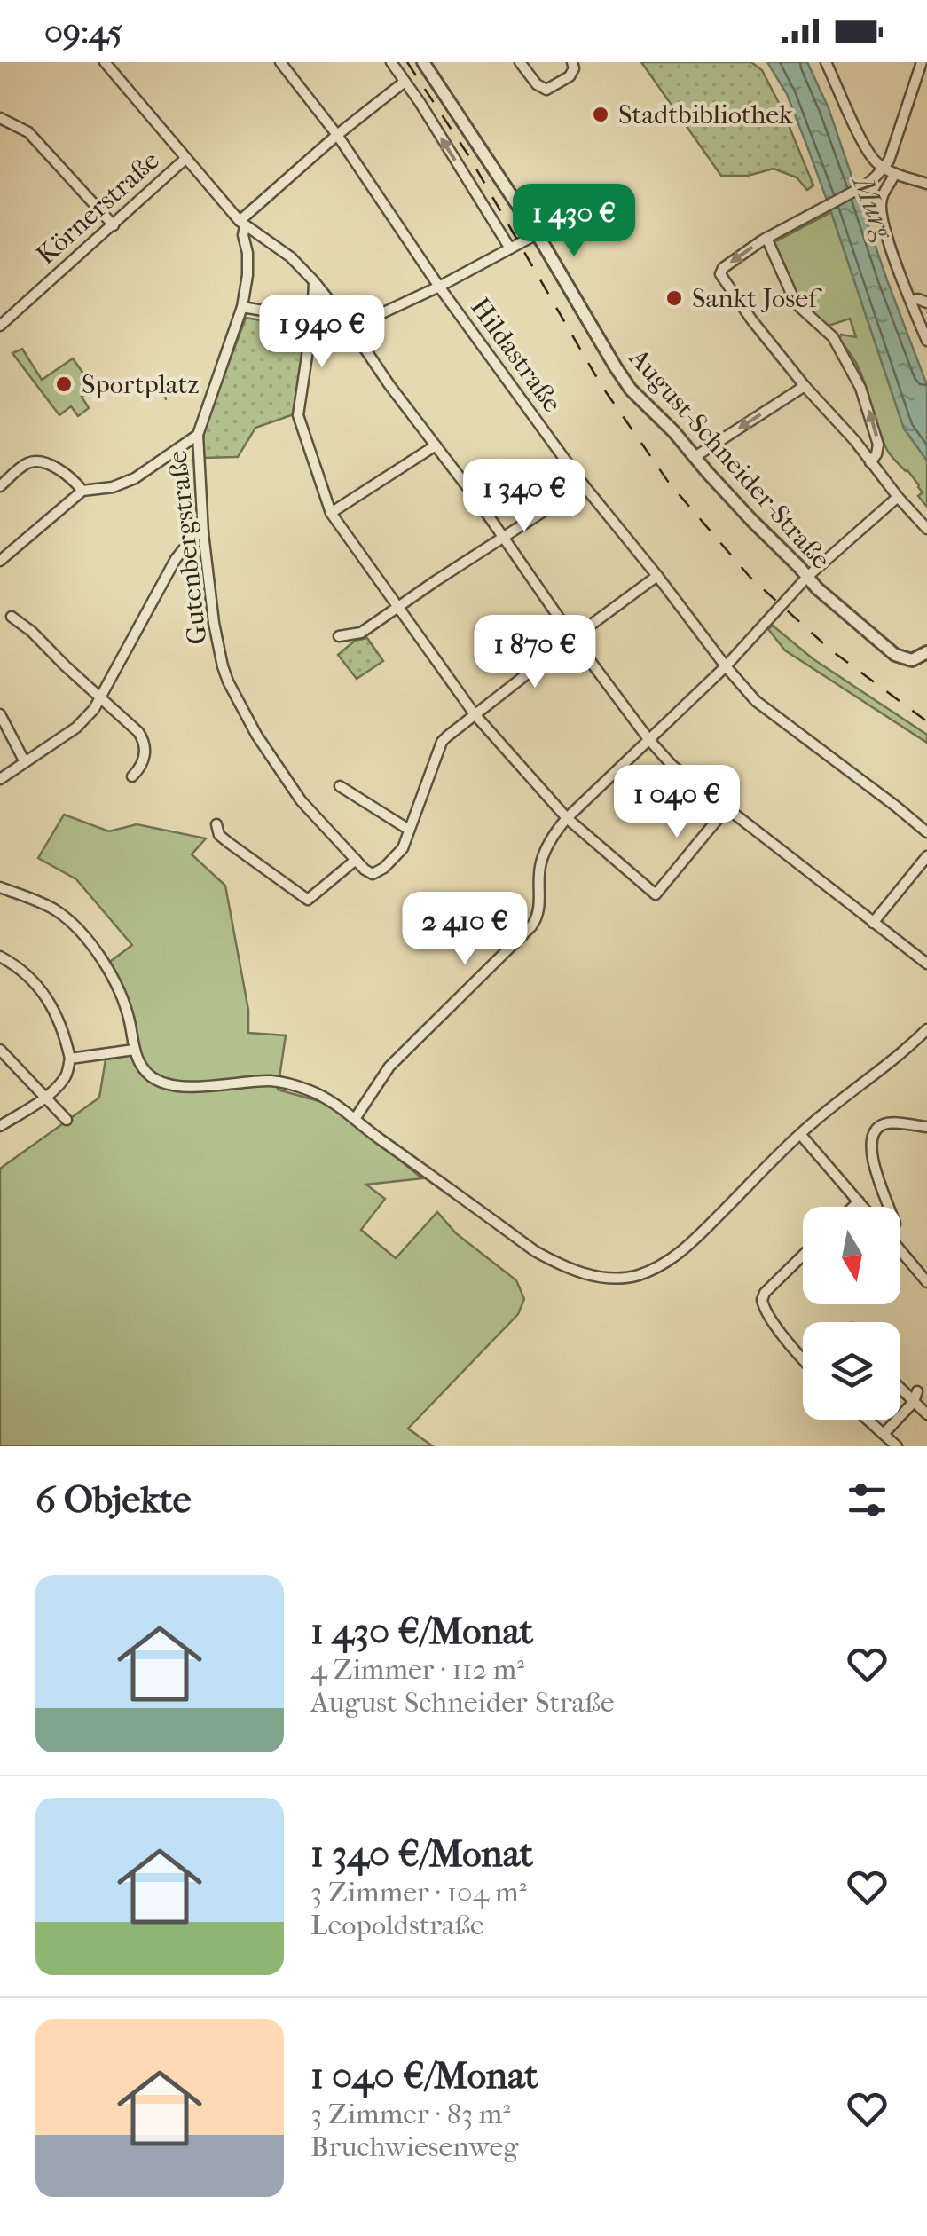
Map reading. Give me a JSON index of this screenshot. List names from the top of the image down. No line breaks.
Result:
{"streets":{"street":["Körnerstraße","Hildastraße","August-Schneider-Straße","Gutenbergstraße"]},"water":["Murg"],"places":["Stadtbibliothek","Sankt Josef","Sportplatz"],"north":"bottom","page":{"status":"09:45","price":["1 430 €","1 940 €","1 340 €","1 870 €","1 040 €","2 410 €"],"heading":"6 Objekte","list":[{"name":"1 430 €/Monat","note":"4 Zimmer · 112 m² · August-Schneider-Straße"},{"name":"1 340 €/Monat","note":"3 Zimmer · 104 m² · Leopoldstraße"},{"name":"1 040 €/Monat","note":"3 Zimmer · 83 m² · Bruchwiesenweg"}]}}
